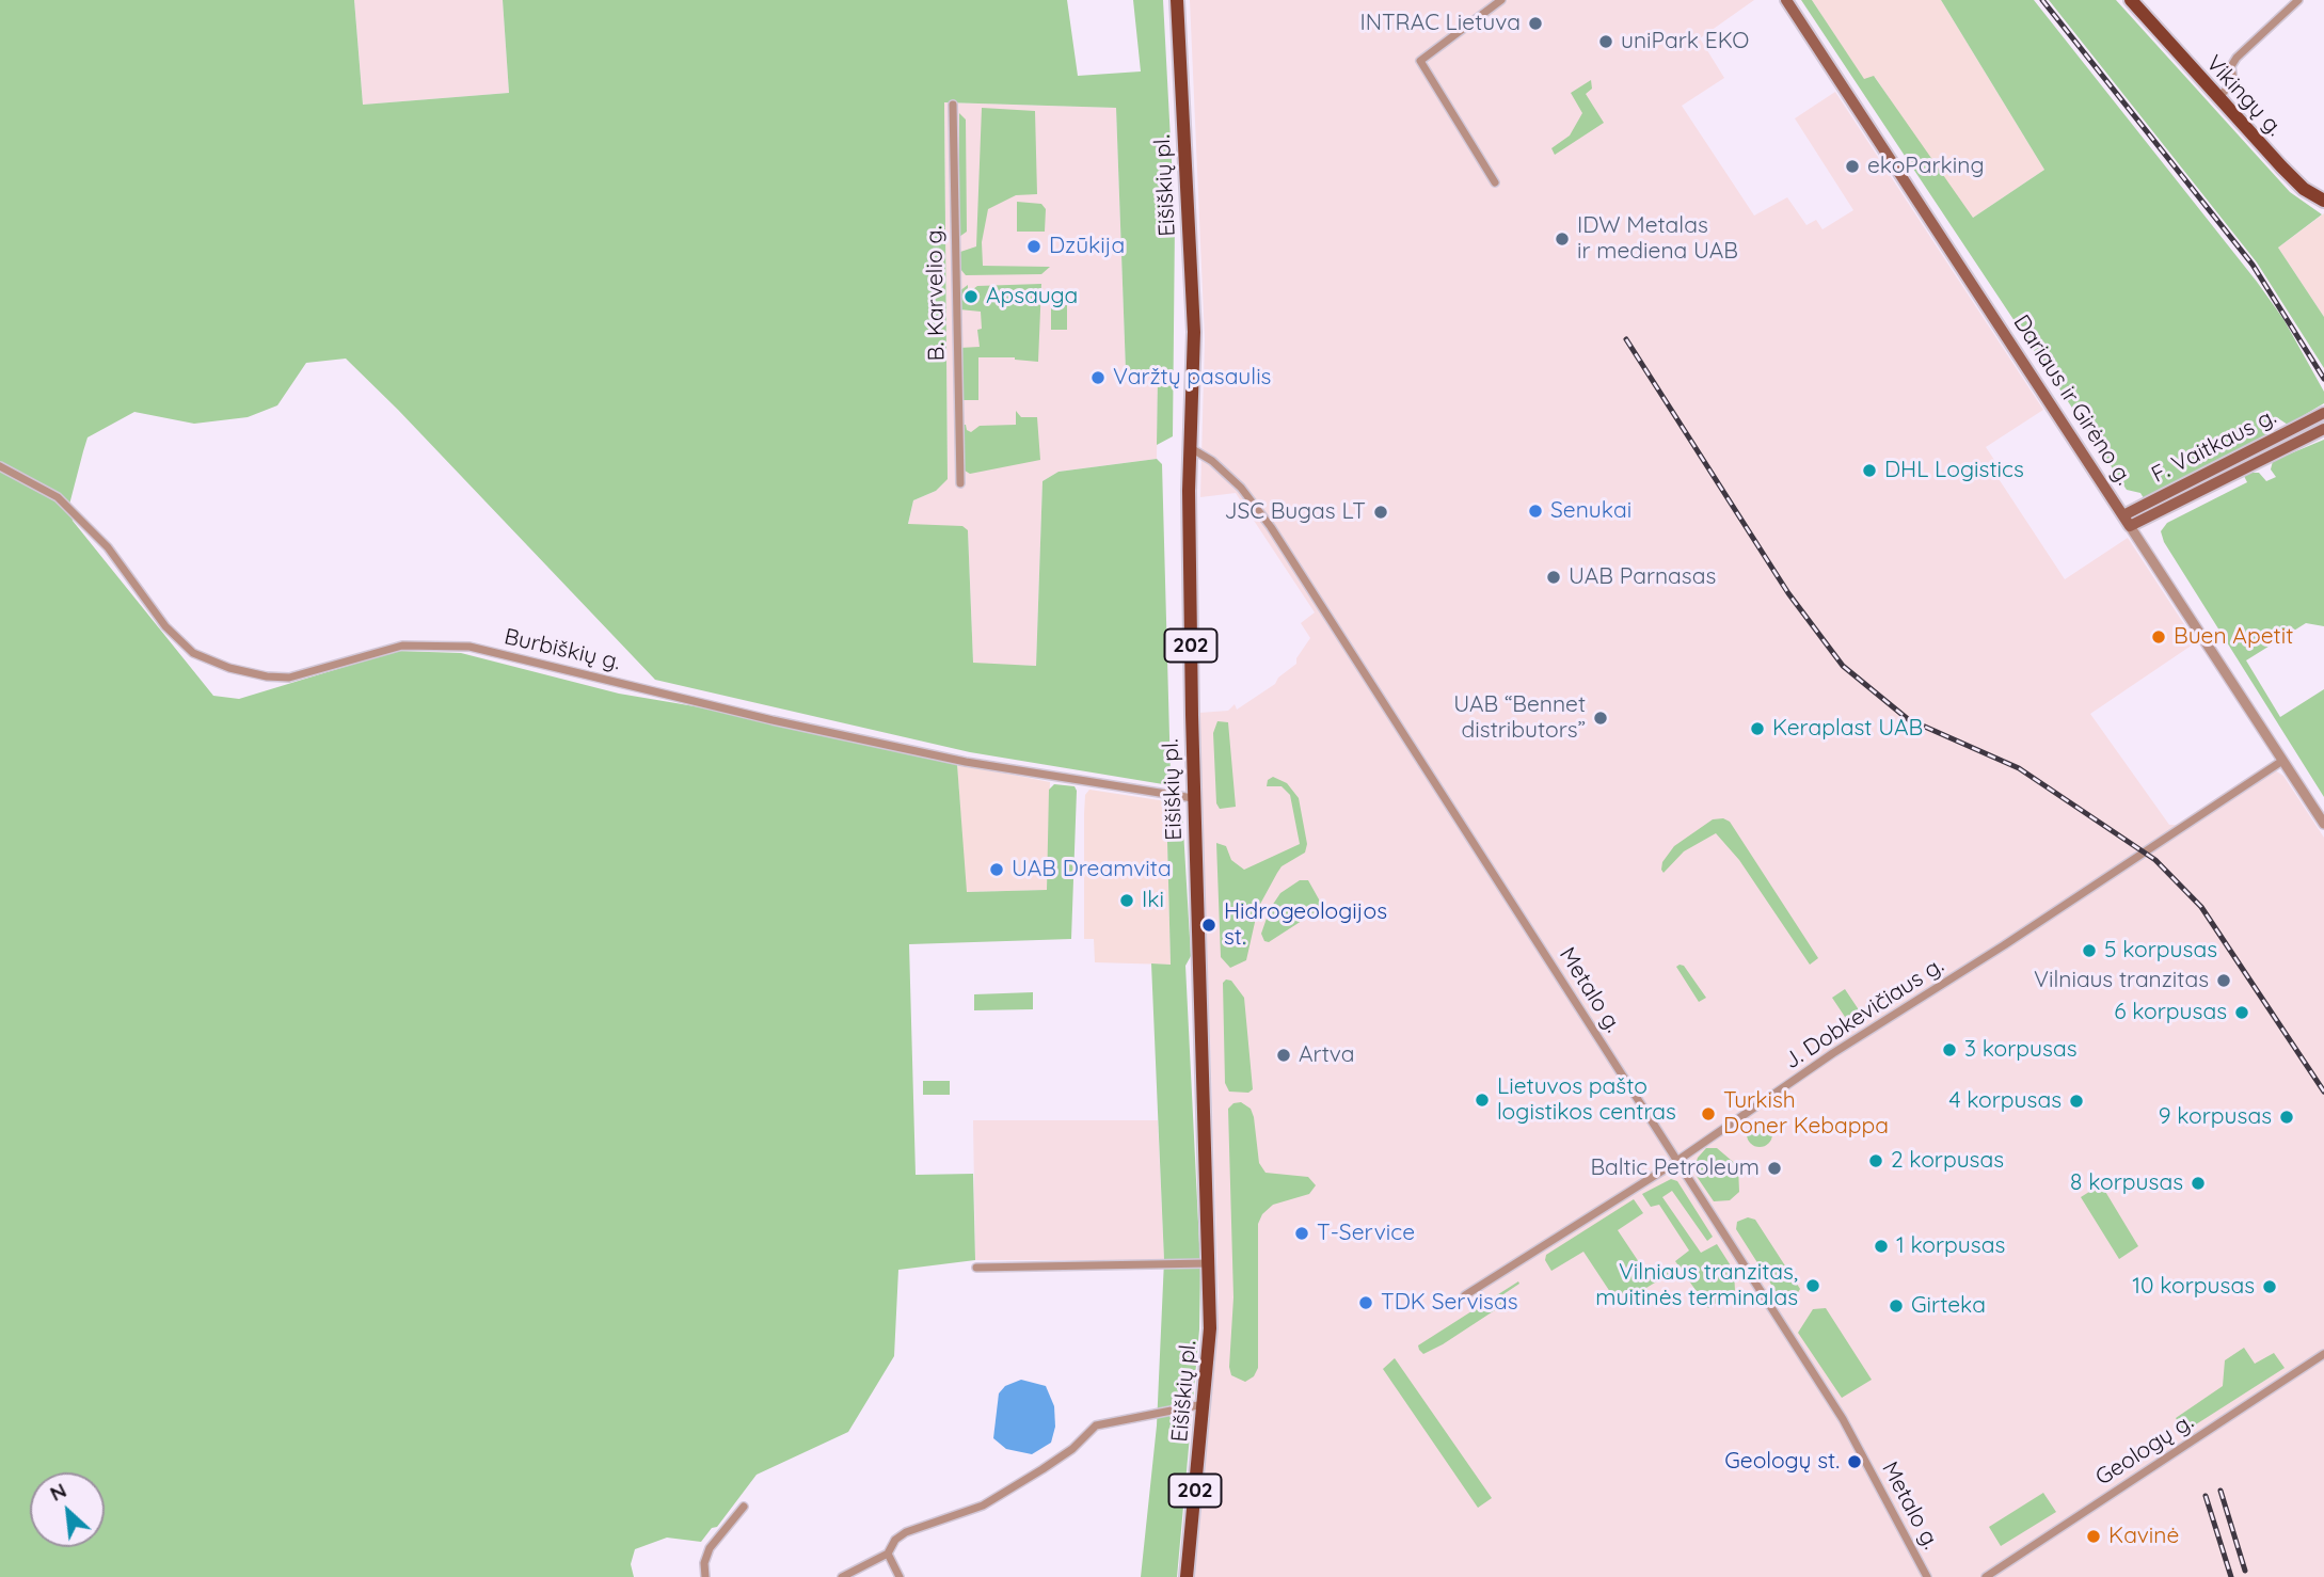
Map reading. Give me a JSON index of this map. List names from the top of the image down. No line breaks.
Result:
{"streets":{"main road":["Vikingų g.","Eišiškių pl.","Dariaus ir Girėno g.","F. Vaitkaus g.","202"],"street":["B. Karvelio g.","Burbiškių g.","Metalo g.","J. Dobkevičiaus g.","Geologų g."]},"crossings":[["Eišiškių pl.","Burbiškių g."],["Eišiškių pl.","Metalo g."],["Dariaus ir Girėno g.","F. Vaitkaus g."],["Dariaus ir Girėno g.","J. Dobkevičiaus g."],["Metalo g.","J. Dobkevičiaus g."]],"places":["INTRAC Lietuva","uniPark EKO","ekoParking","IDW Metalas ir mediena UAB","Dzūkija","Apsauga","Varžtų pasaulis","DHL Logistics","Senukai","JSC Bugas LT","UAB Parnasas","Buen Apetit","UAB “Bennet distributors”","Keraplast UAB","UAB Dreamvita","Iki","Hidrogeologijos st.","5 korpusas","Vilniaus tranzitas","6 korpusas","3 korpusas","Artva","Lietuvos pašto logistikos centras","4 korpusas","Turkish Doner Kebappa","9 korpusas","2 korpusas","Baltic Petroleum","8 korpusas","T-Service","1 korpusas","Vilniaus tranzitas, muitinės terminalas","10 korpusas","TDK Servisas","Girteka","Geologų st.","Kavinė"],"north":"top left"}
